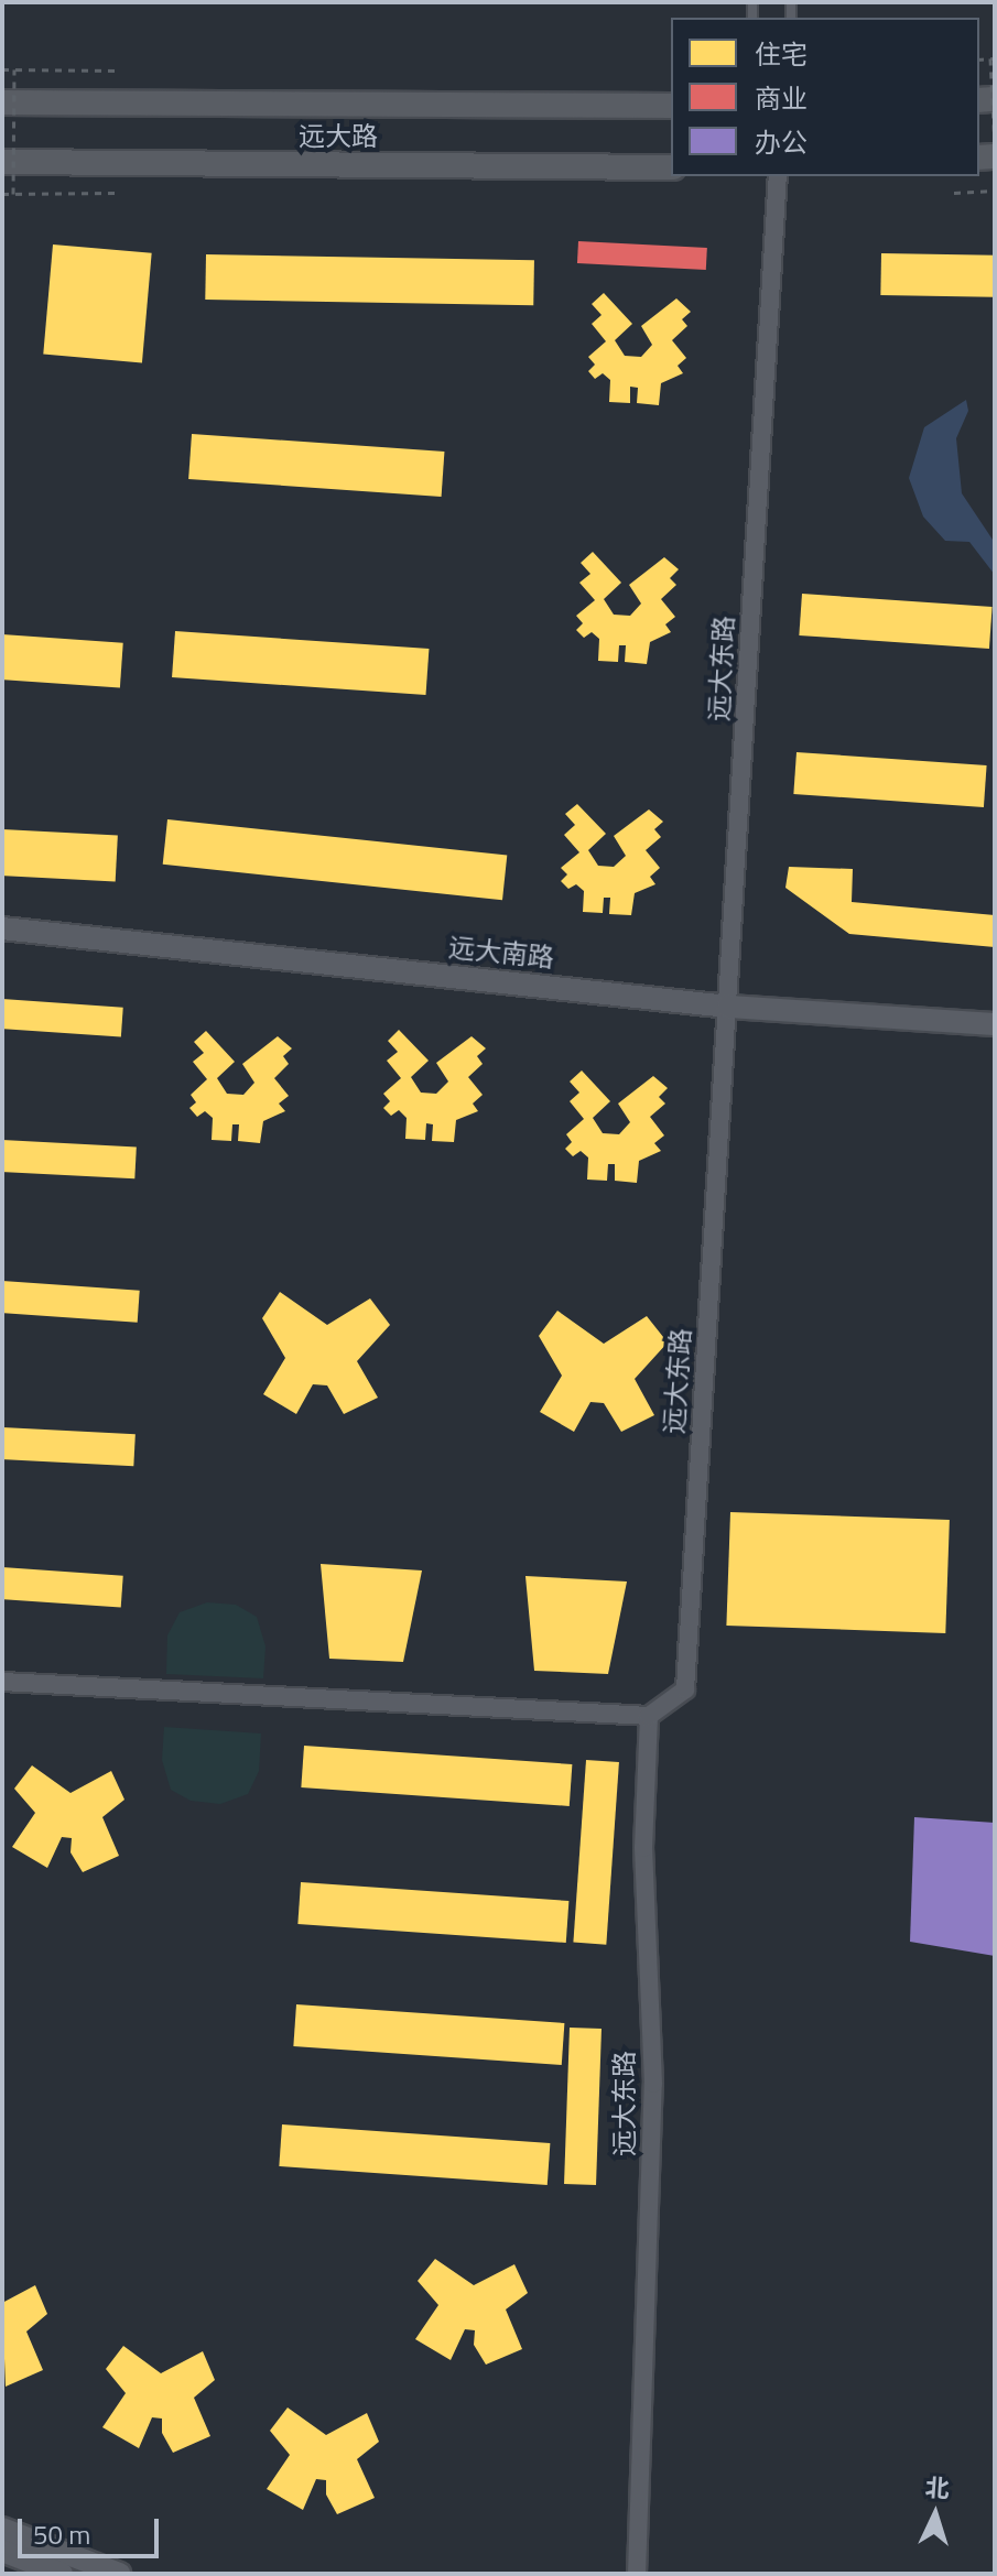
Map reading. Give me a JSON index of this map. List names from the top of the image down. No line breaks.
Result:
{"streets":{"main road":["远大路"],"street":["远大东路","远大南路"]},"crossings":[["远大东路","远大南路"]],"legend":["住宅","商业","办公"],"scale_bar":"50 m","north":"top"}
